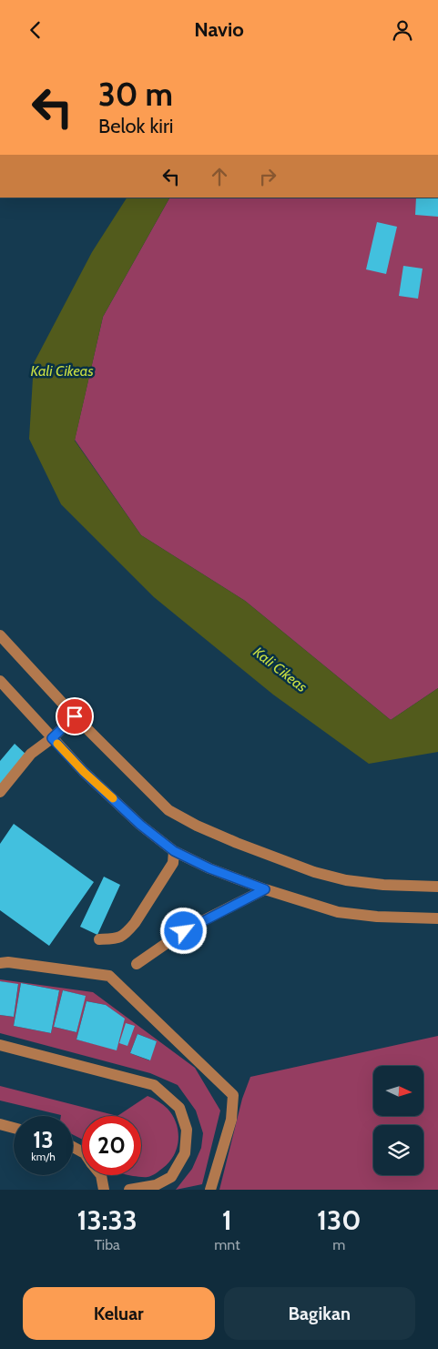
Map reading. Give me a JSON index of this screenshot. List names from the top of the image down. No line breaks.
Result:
{"water":["Kali Cikeas"],"north":"right","page":{"header":"Navio","turn":["30 m","Belok kiri"],"speed":"13 km/h","limit":"20","eta":["13:33","Tiba","1","mnt","130","m"],"buttons":["Keluar","Bagikan"]}}
